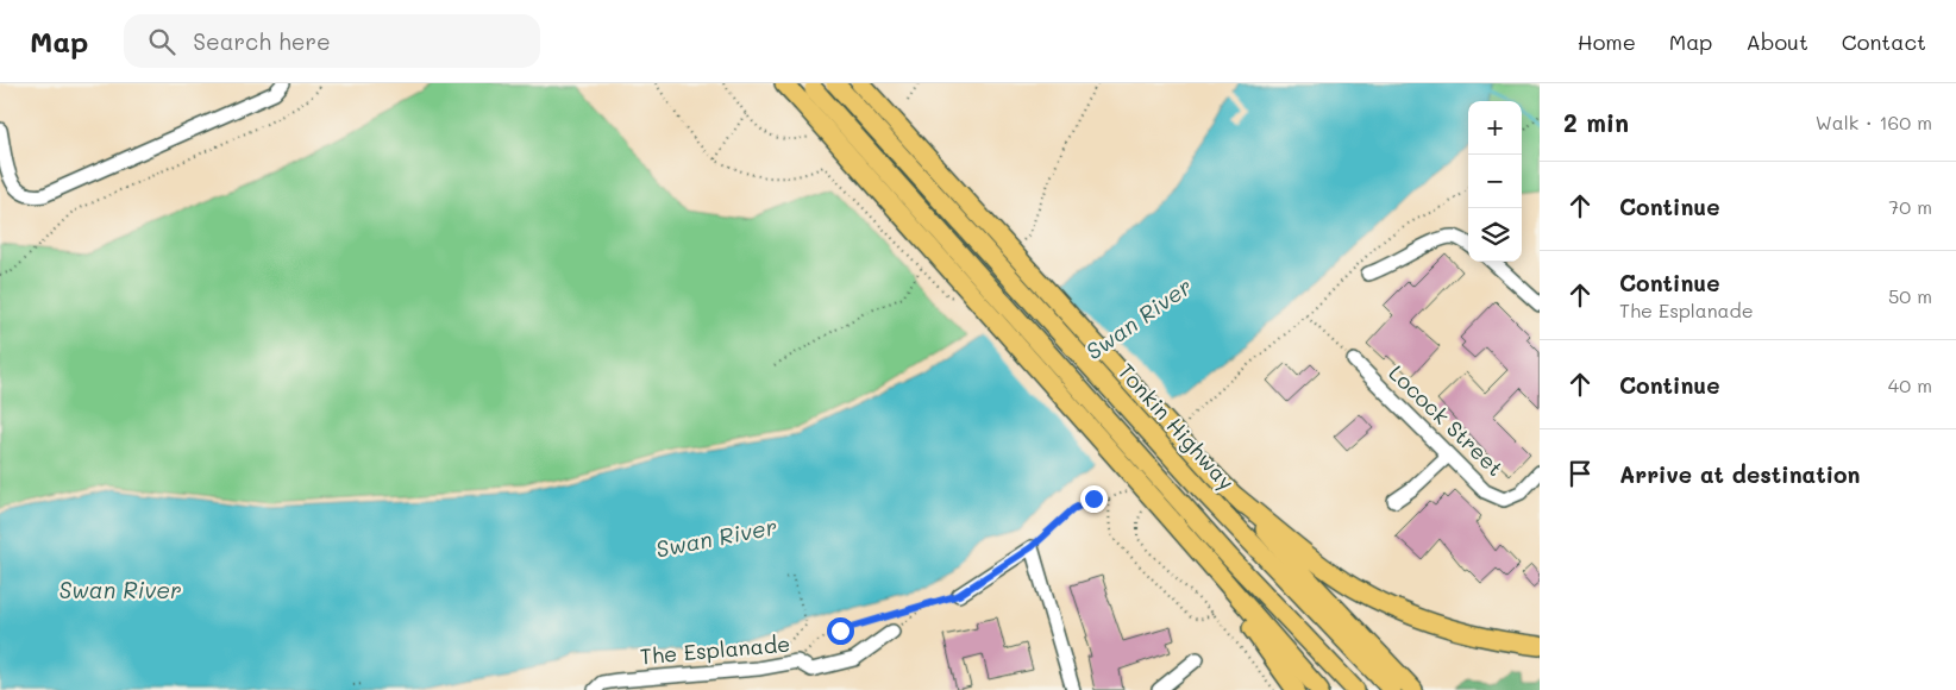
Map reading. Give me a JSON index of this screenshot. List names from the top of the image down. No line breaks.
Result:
{"streets":{"highway":["Tonkin Highway"],"street":["Locock Street","The Esplanade"]},"water":["Swan River"],"page":{"header":"Map","search":"Search here","nav":["Home","Map","About","Contact"],"heading":["2 min","Walk · 160 m"],"map_buttons":["+","−"],"list":[["Continue","70 m"],["Continue","The Esplanade","50 m"],["Continue","40 m"],"Arrive at destination"]}}
